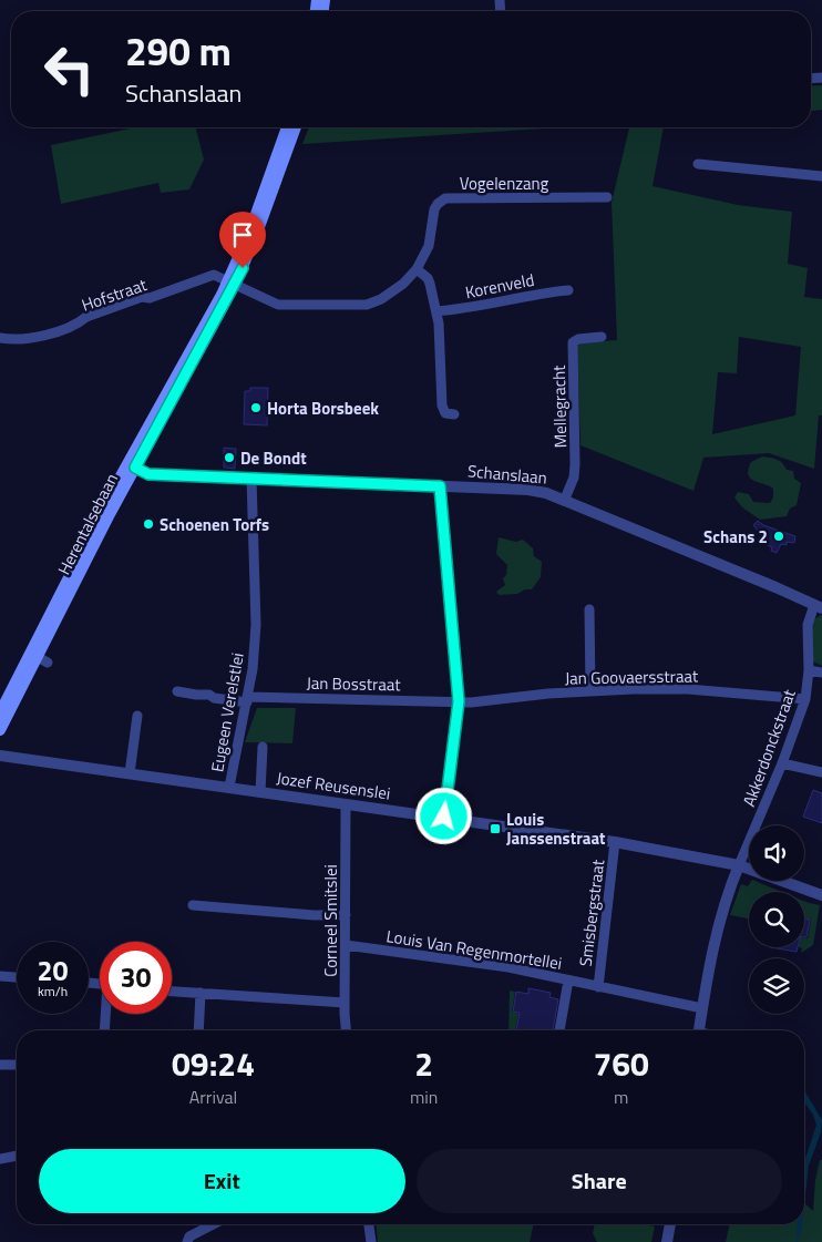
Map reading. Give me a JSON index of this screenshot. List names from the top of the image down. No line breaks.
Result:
{"streets":{"main road":["Herentalsebaan"],"street":["Vogelenzang","Korenveld","Hofstraat","Mellegracht","Schanslaan","Jan Goovaersstraat","Jan Bosstraat","Eugeen Verelstlei","Akkerdonckstraat","Jozef Reusenslei","Smisbergstraat","Corneel Smitslei","Louis Van Regenmortellei"]},"crossings":[["Vogelenzang","Hofstraat"],["Vogelenzang","Herentalsebaan"],["Hofstraat","Herentalsebaan"],["Mellegracht","Schanslaan"],["Schanslaan","Herentalsebaan"],["Schanslaan","Eugeen Verelstlei"],["Schanslaan","Akkerdonckstraat"],["Jan Goovaersstraat","Jan Bosstraat"],["Jan Goovaersstraat","Akkerdonckstraat"],["Jan Bosstraat","Eugeen Verelstlei"],["Eugeen Verelstlei","Jozef Reusenslei"],["Akkerdonckstraat","Jozef Reusenslei"],["Jozef Reusenslei","Smisbergstraat"],["Jozef Reusenslei","Corneel Smitslei"],["Smisbergstraat","Louis Van Regenmortellei"],["Corneel Smitslei","Louis Van Regenmortellei"]],"places":{"other":["Horta Borsbeek","De Bondt","Schoenen Torfs","Schans 2"],"transit":["Louis Janssenstraat"]},"page":{"turn":["290 m","Schanslaan"],"speed":"20 km/h","limit":"30","eta":["09:24","Arrival","2","min","760","m"],"buttons":["Exit","Share"]}}
